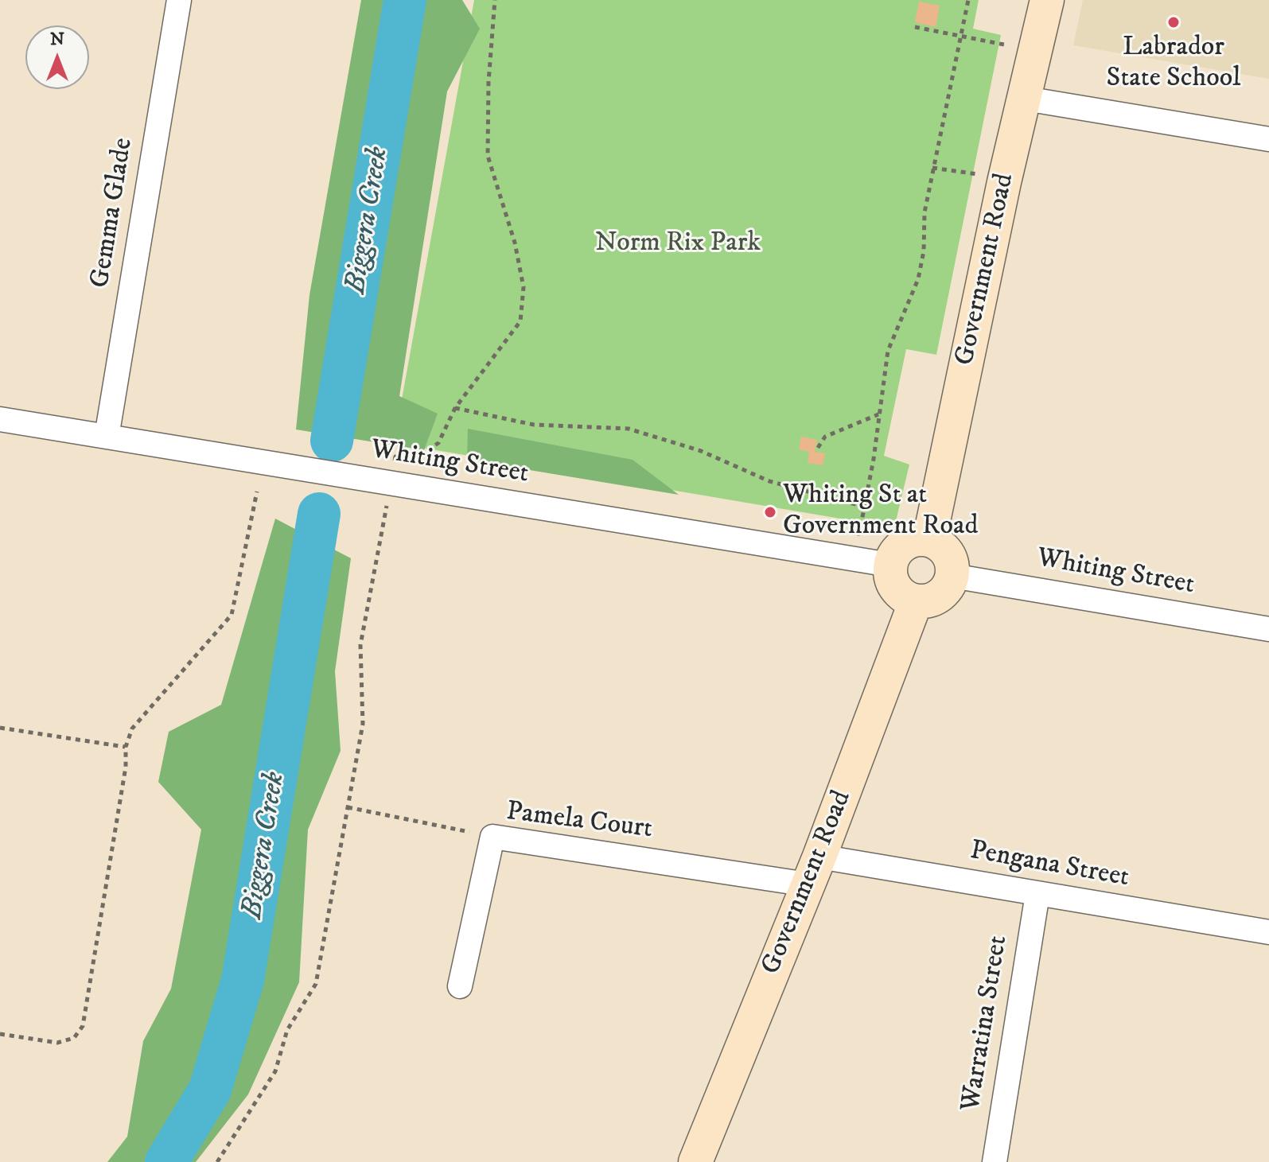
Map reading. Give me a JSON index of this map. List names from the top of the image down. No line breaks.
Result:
{"streets":{"main road":["Government Road"],"street":["Gemma Glade","Whiting Street","Pamela Court","Pengana Street","Warratina Street"]},"crossings":[["Gemma Glade","Whiting Street"],["Government Road","Whiting Street"],["Government Road","Pamela Court"],["Government Road","Pengana Street"],["Pamela Court","Pengana Street"],["Pengana Street","Warratina Street"]],"water":["Biggera Creek"],"parks":["Norm Rix Park"],"places":["Labrador State School","Whiting St at Government Road"],"north":"top"}
